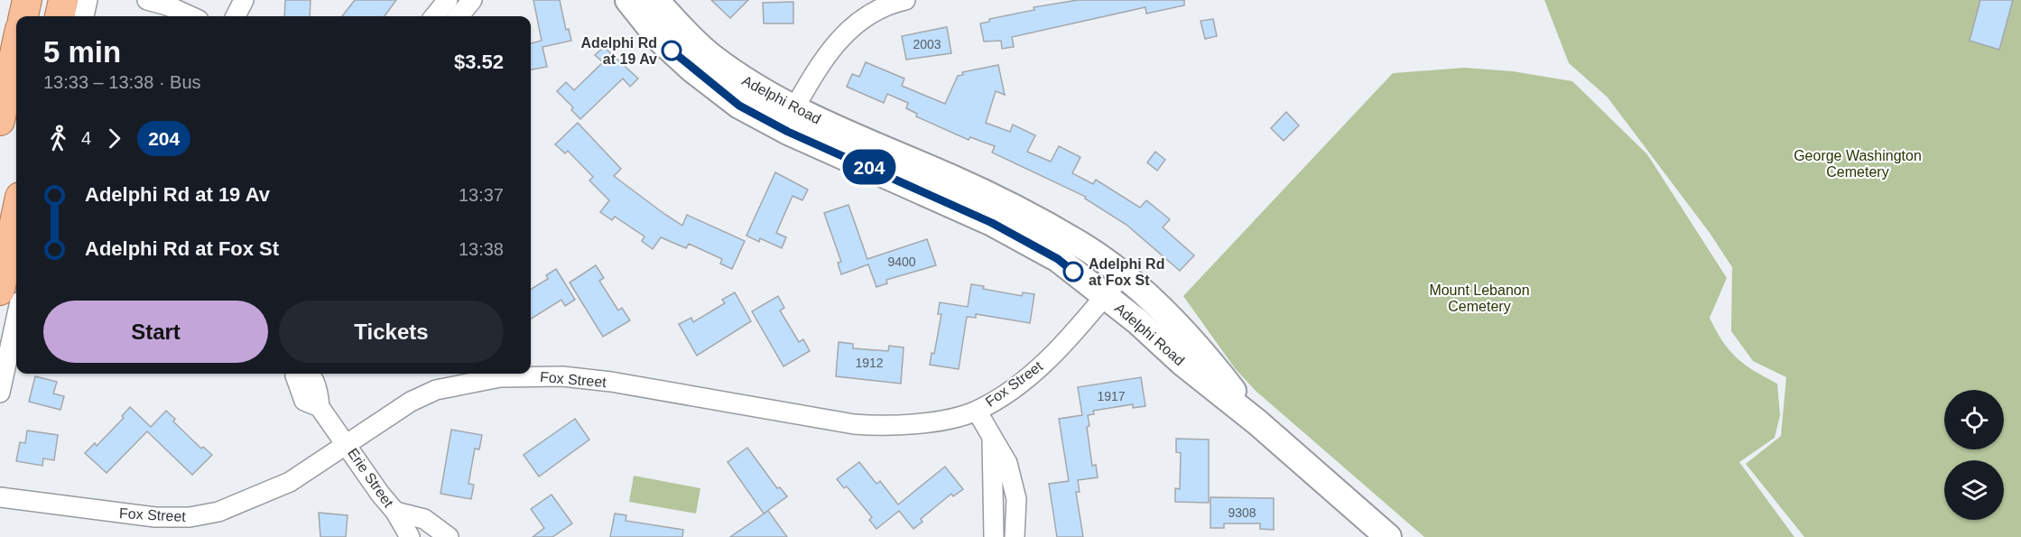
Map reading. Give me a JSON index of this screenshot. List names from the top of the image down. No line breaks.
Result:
{"streets":{"main road":["Adelphi Road"],"street":["Fox Street","Erie Street"]},"crossings":[["Adelphi Road","Fox Street"],["Fox Street","Erie Street"]],"parks":["George Washington Cemetery","Mount Lebanon Cemetery"],"places":["Adelphi Rd at 19 Av","Adelphi Rd at Fox St"],"lines":["bus line 204"],"house_numbers":["2003","9400","1912","1917","9308"],"page":{"on_map":"204","heading":["5 min","13:33 – 13:38 · Bus","$3.52"],"legs":["4","204"],"list":[{"name":"Adelphi Rd at 19 Av","value":"13:37"},{"name":"Adelphi Rd at Fox St","value":"13:38"}],"buttons":["Start","Tickets"]}}
